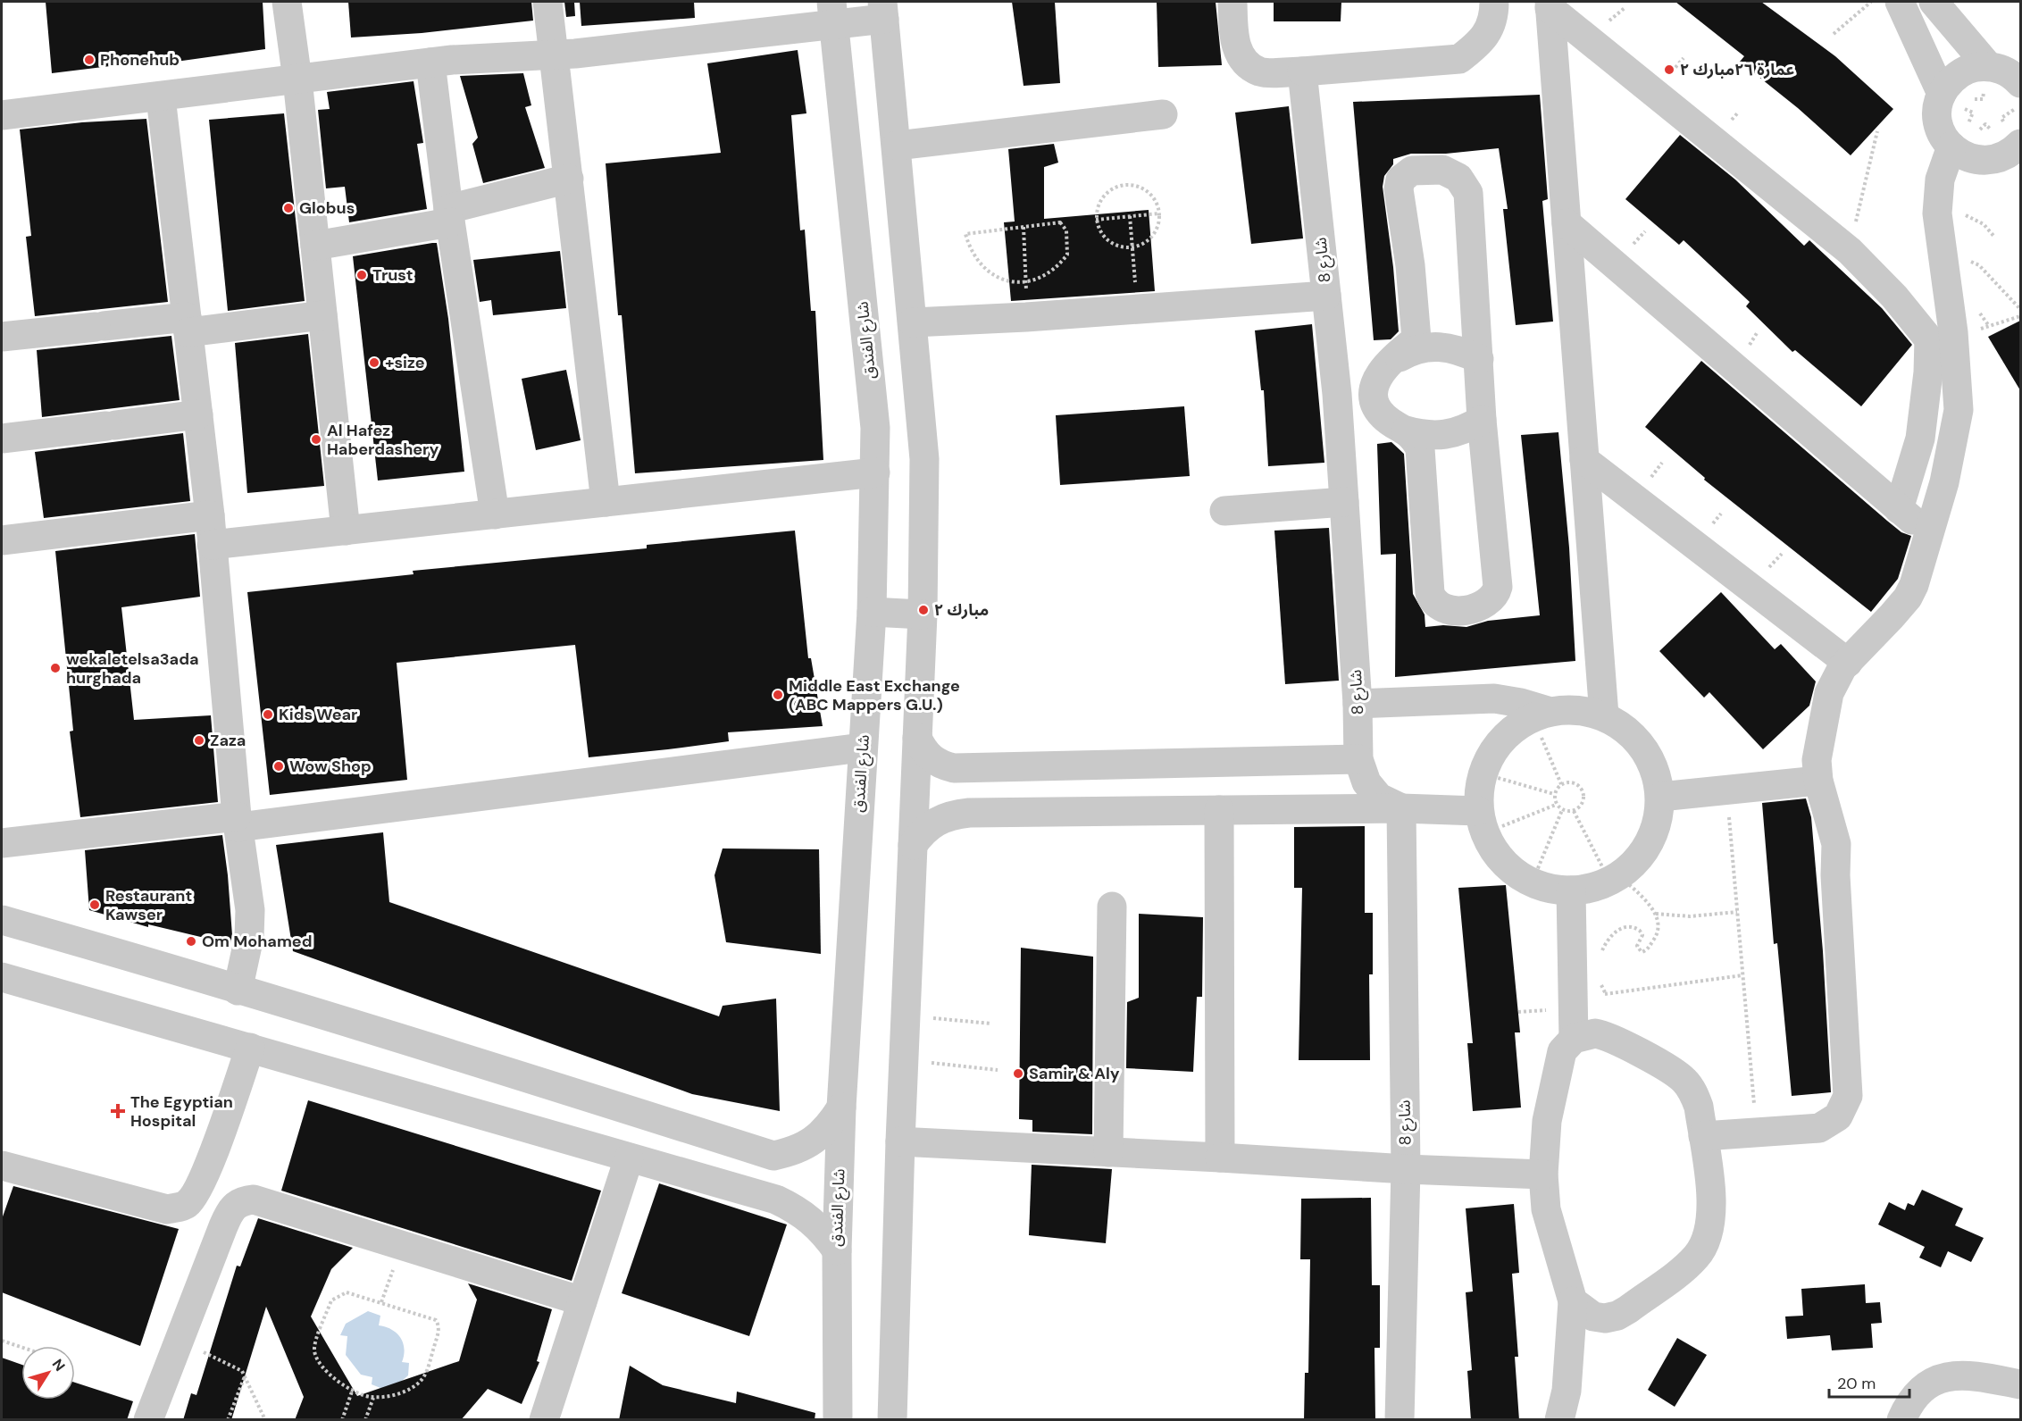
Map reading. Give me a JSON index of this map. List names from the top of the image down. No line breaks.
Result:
{"streets":{"street":["شارع 8","شارع الفندق"]},"places":{"other":["Phonehub","عمارة ٢٦مبارك ٢","Globus","Trust","+size","Al Hafez Haberdashery","مبارك ٢","wekaletelsa3ada hurghada","Middle East Exchange (ABC Mappers G.U.)","Kids Wear","Zaza","Wow Shop","Restaurant Kawser","Om Mohamed","Samir & Aly"],"health":["The Egyptian Hospital"]},"scale_bar":"20 m","north":"top right"}
